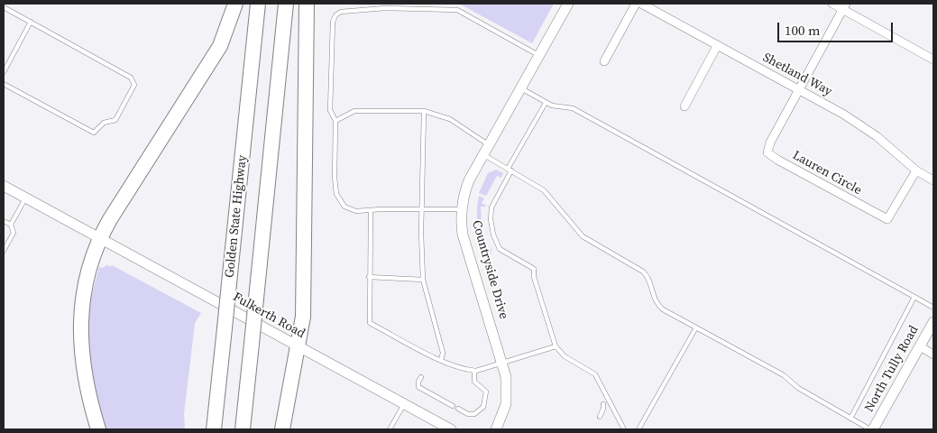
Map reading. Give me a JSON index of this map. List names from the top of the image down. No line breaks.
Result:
{"streets":{"highway":["Golden State Highway"],"street":["Shetland Way","Lauren Circle","Countryside Drive","Fulkerth Road","North Tully Road"]},"crossings":[["Shetland Way","Lauren Circle"]],"scale_bar":"100 m"}
